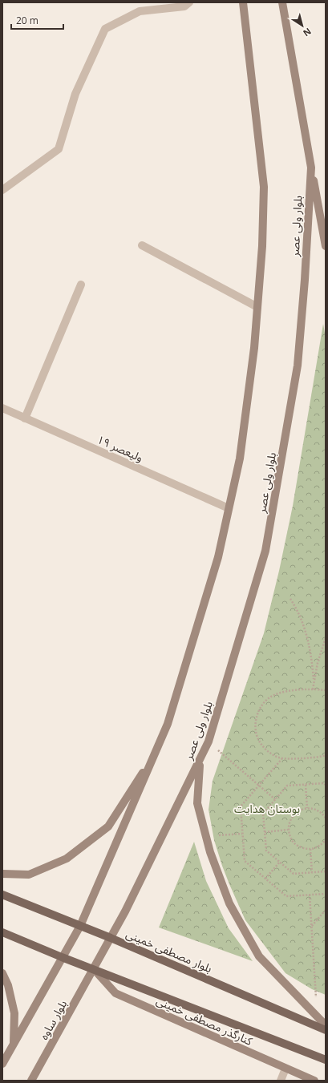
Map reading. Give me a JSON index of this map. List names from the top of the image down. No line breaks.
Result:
{"streets":{"main road":["بلوار ولی عصر","بلوار مصطفی خمینی","بلوار ساوه","کنارگذر مصطفی خمینی"],"street":["ولیعصر ۱۹"]},"crossings":[["بلوار ولی عصر","بلوار مصطفی خمینی"],["بلوار ولی عصر","بلوار ساوه"],["بلوار ولی عصر","کنارگذر مصطفی خمینی"],["بلوار مصطفی خمینی","بلوار ساوه"],["بلوار ساوه","کنارگذر مصطفی خمینی"]],"parks":["بوستان هدایت"],"scale_bar":"20 m","north":"bottom right"}
